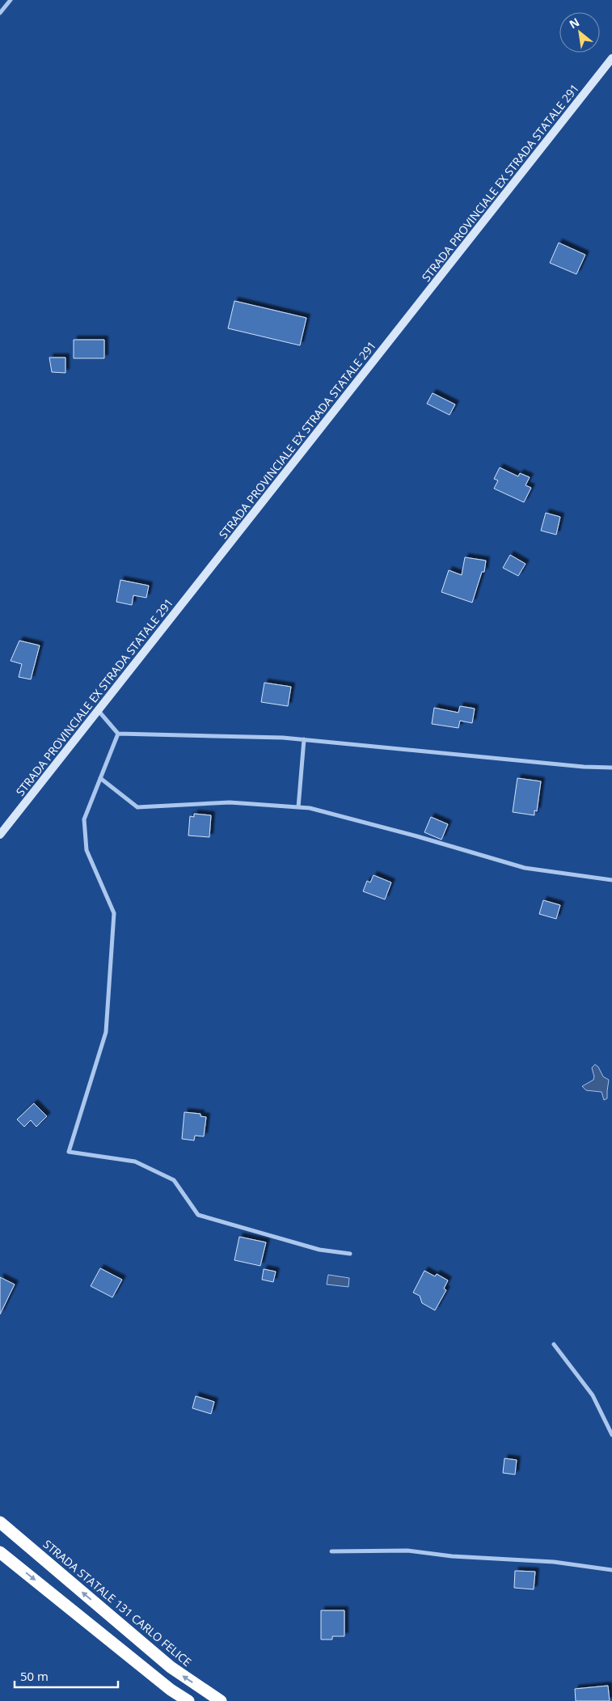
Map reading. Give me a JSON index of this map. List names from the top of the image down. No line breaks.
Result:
{"streets":{"highway":["STRADA STATALE 131 CARLO FELICE"],"street":["STRADA PROVINCIALE EX STRADA STATALE 291"]},"scale_bar":"50 m","north":"top left"}
